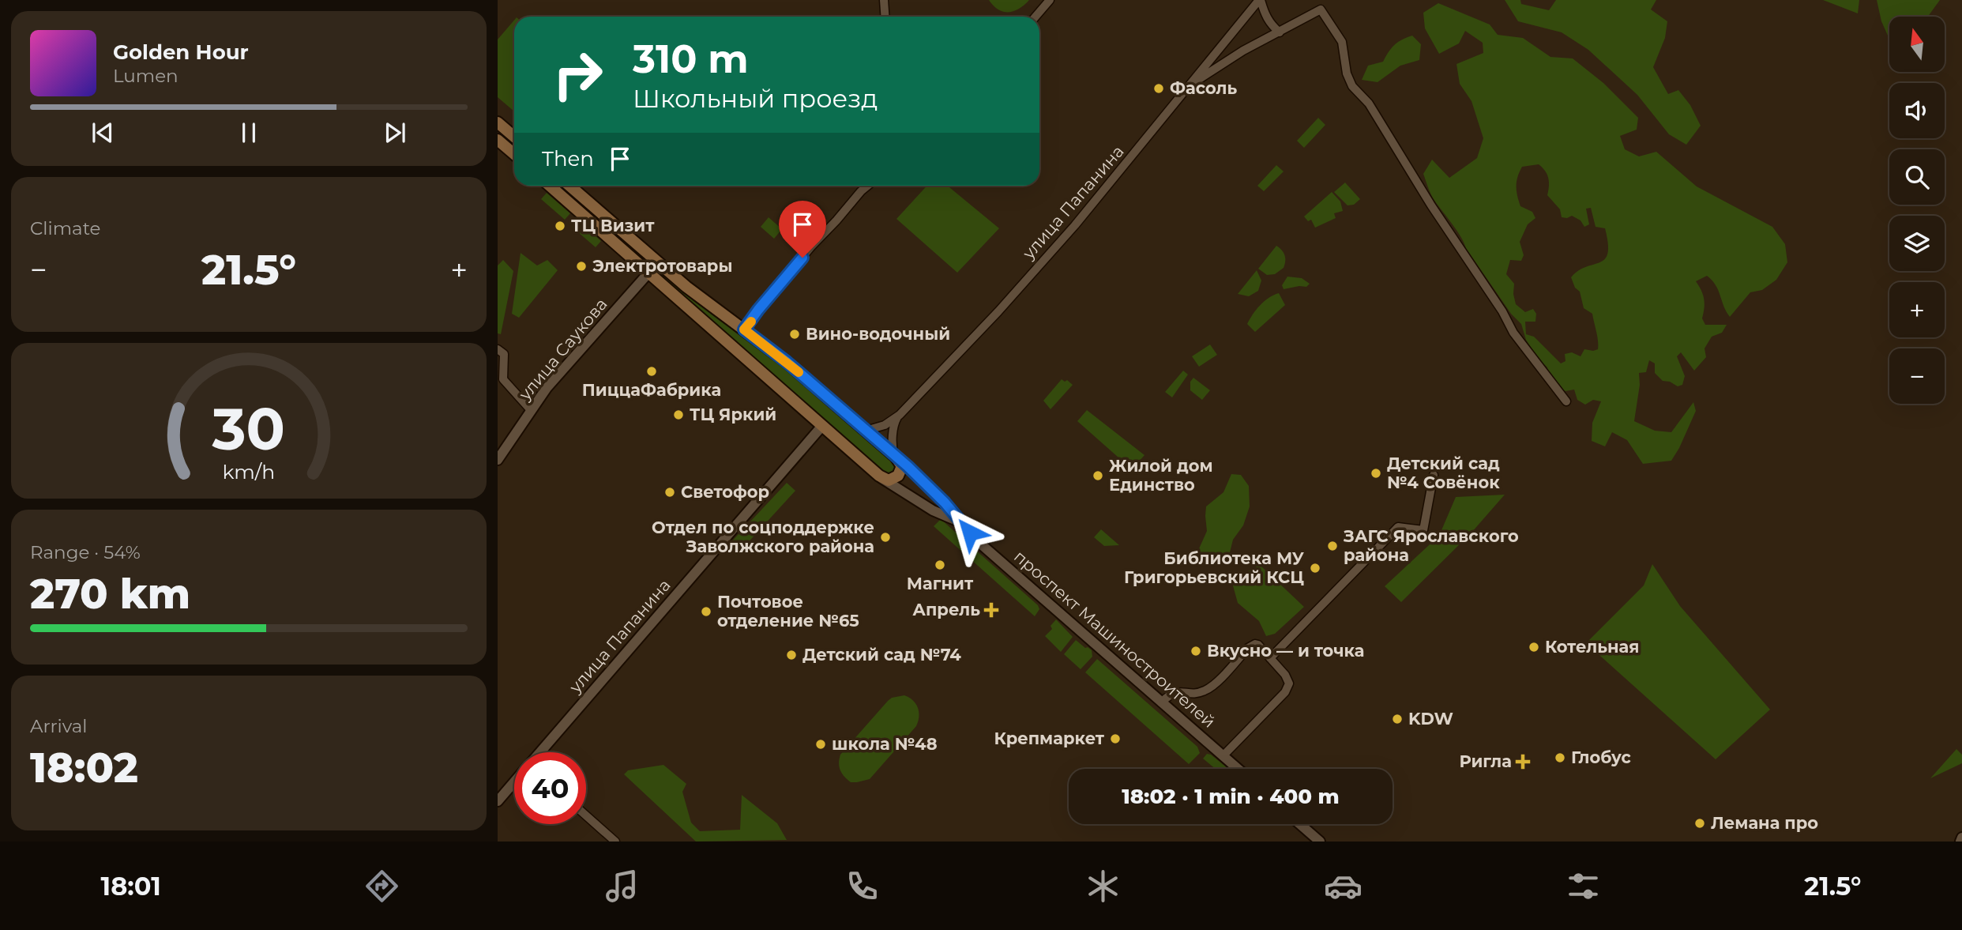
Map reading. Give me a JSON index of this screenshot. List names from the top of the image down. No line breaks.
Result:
{"streets":{"main road":["проспект Машиностроителей"],"street":["улица Папанина","улица Саукова"]},"crossings":[["улица Папанина","проспект Машиностроителей"],["улица Саукова","проспект Машиностроителей"]],"places":{"other":["Фасоль","ТЦ Визит","Электротовары","Вино-водочный","ПиццаФабрика","ТЦ Яркий","Детский сад №4 Совёнок","Жилой дом Единство","Светофор","Отдел по соцподдержке Заволжского района","ЗАГС Ярославского района","Магнит","Библиотека МУ Григорьевский КСЦ","Почтовое отделение №65","Котельная","Вкусно — и точка","Детский сад №74","KDW","Крепмаркет","школа №48","Глобус","Лемана про"],"health":["Апрель","Ригла"]},"north":"top","page":{"map_buttons":["+","−"],"turn":["310 m","Школьный проезд"],"song":["Golden Hour","Lumen"],"then":"Then","tile":["Climate",["Range · 54%","270 km"],["Arrival","18:02"]],"heat":["−","21.5°","+"],"limit":"40","trip":"18:02 · 1 min · 400 m","tabs":["18:01","21.5°"],"gauge":["30","km/h"]}}
